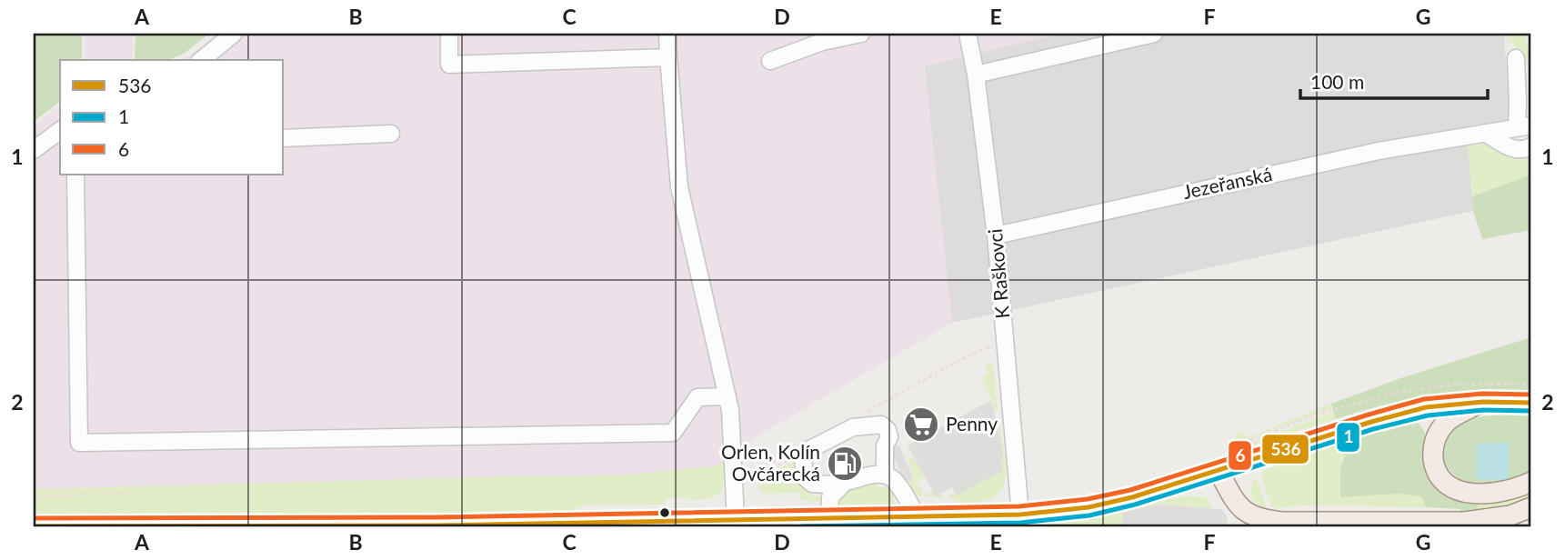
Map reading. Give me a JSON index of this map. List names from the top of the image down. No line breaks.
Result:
{"streets":{"street":["Jezeřanská","K Raškovci"]},"crossings":[["Jezeřanská","K Raškovci"]],"places":{"supermarket":["Penny"],"fuel station":["Orlen, Kolín Ovčárecká"]},"lines":["transit line 6","transit line 536","transit line 1"],"legend":["536","1","6"],"scale_bar":"100 m","grid":{"columns":["A","B","C","D","E","F","G"],"rows":["1","2"]}}
